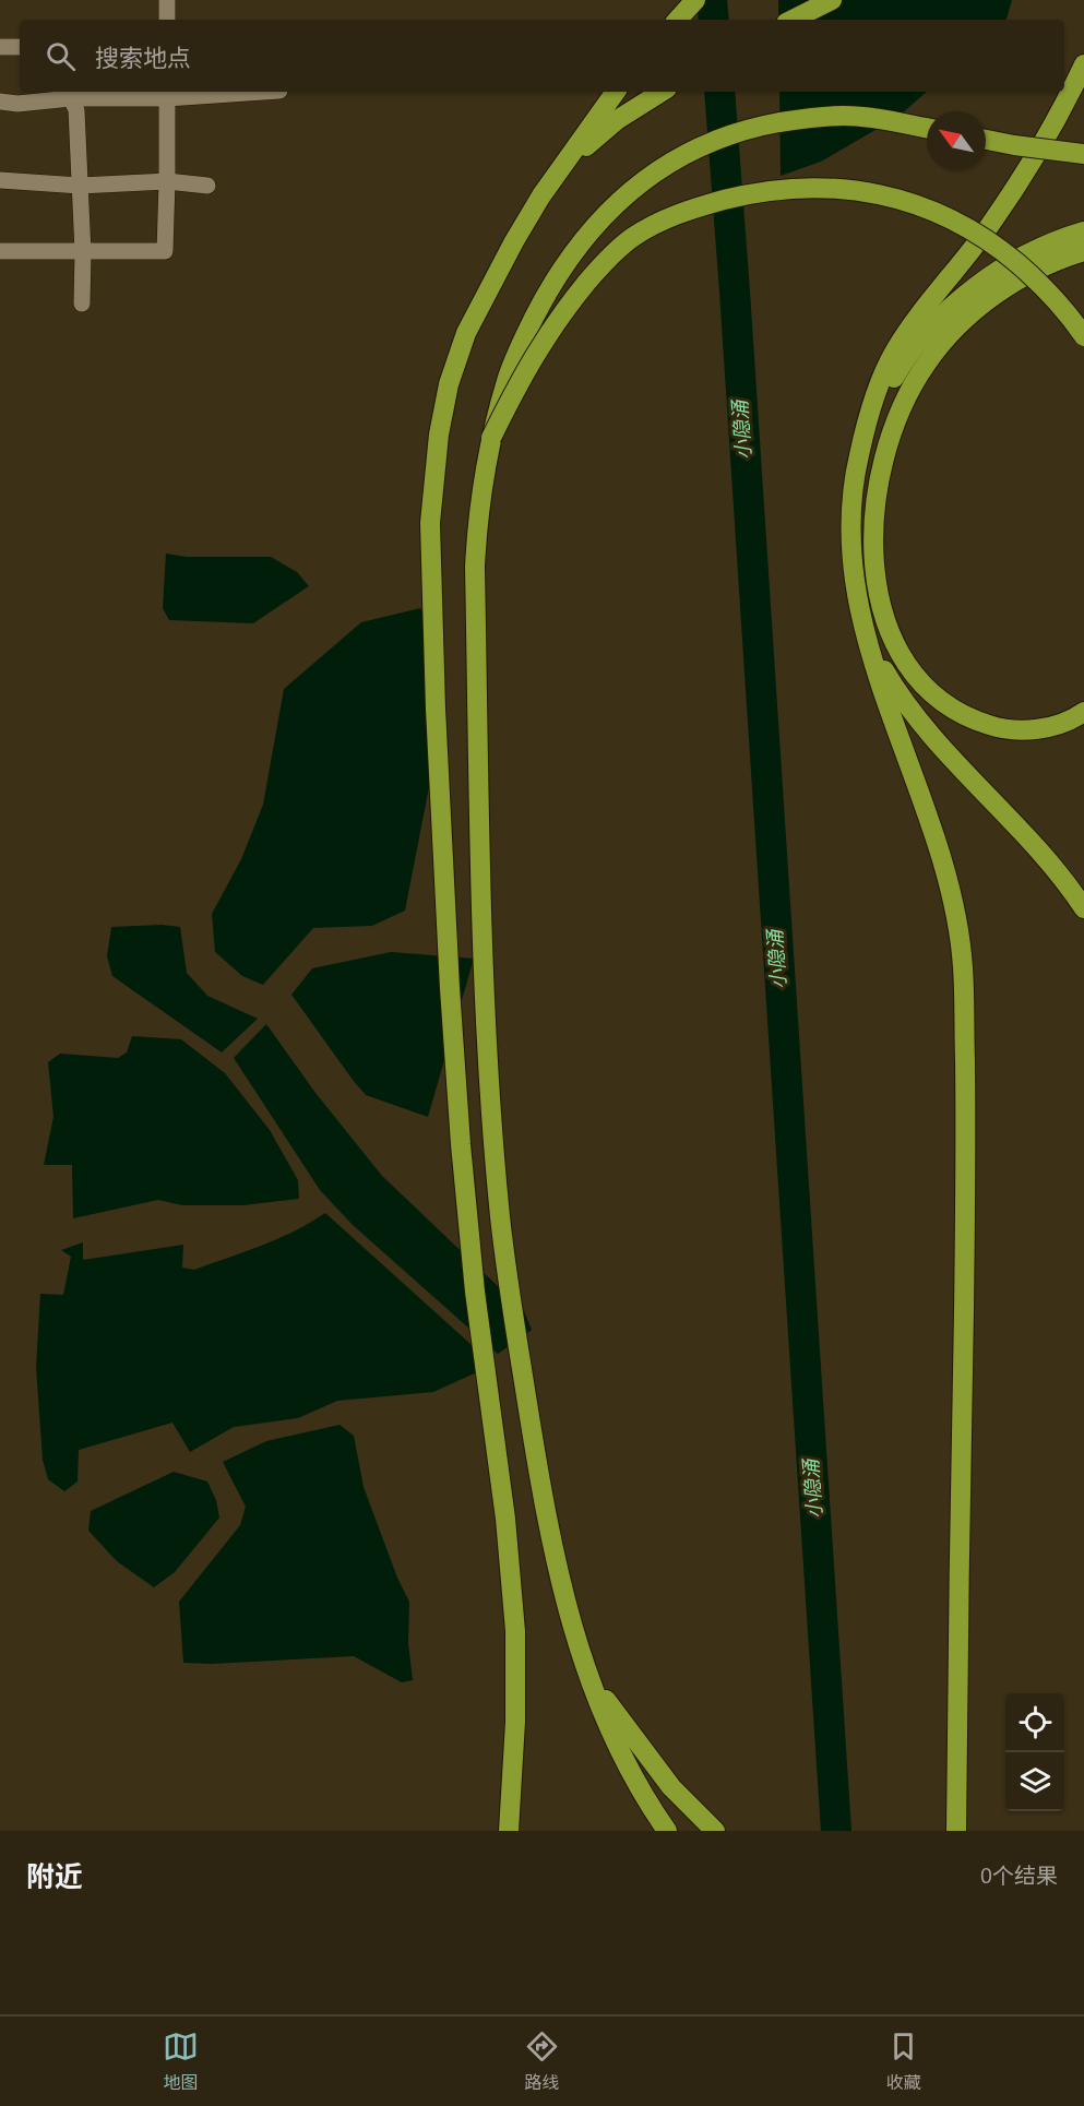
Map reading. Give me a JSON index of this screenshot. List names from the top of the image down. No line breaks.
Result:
{"water":["小隐涌"],"north":"top left","page":{"search":"搜索地点","heading":["附近","0个结果"],"nav":["地图","路线","收藏"]}}
